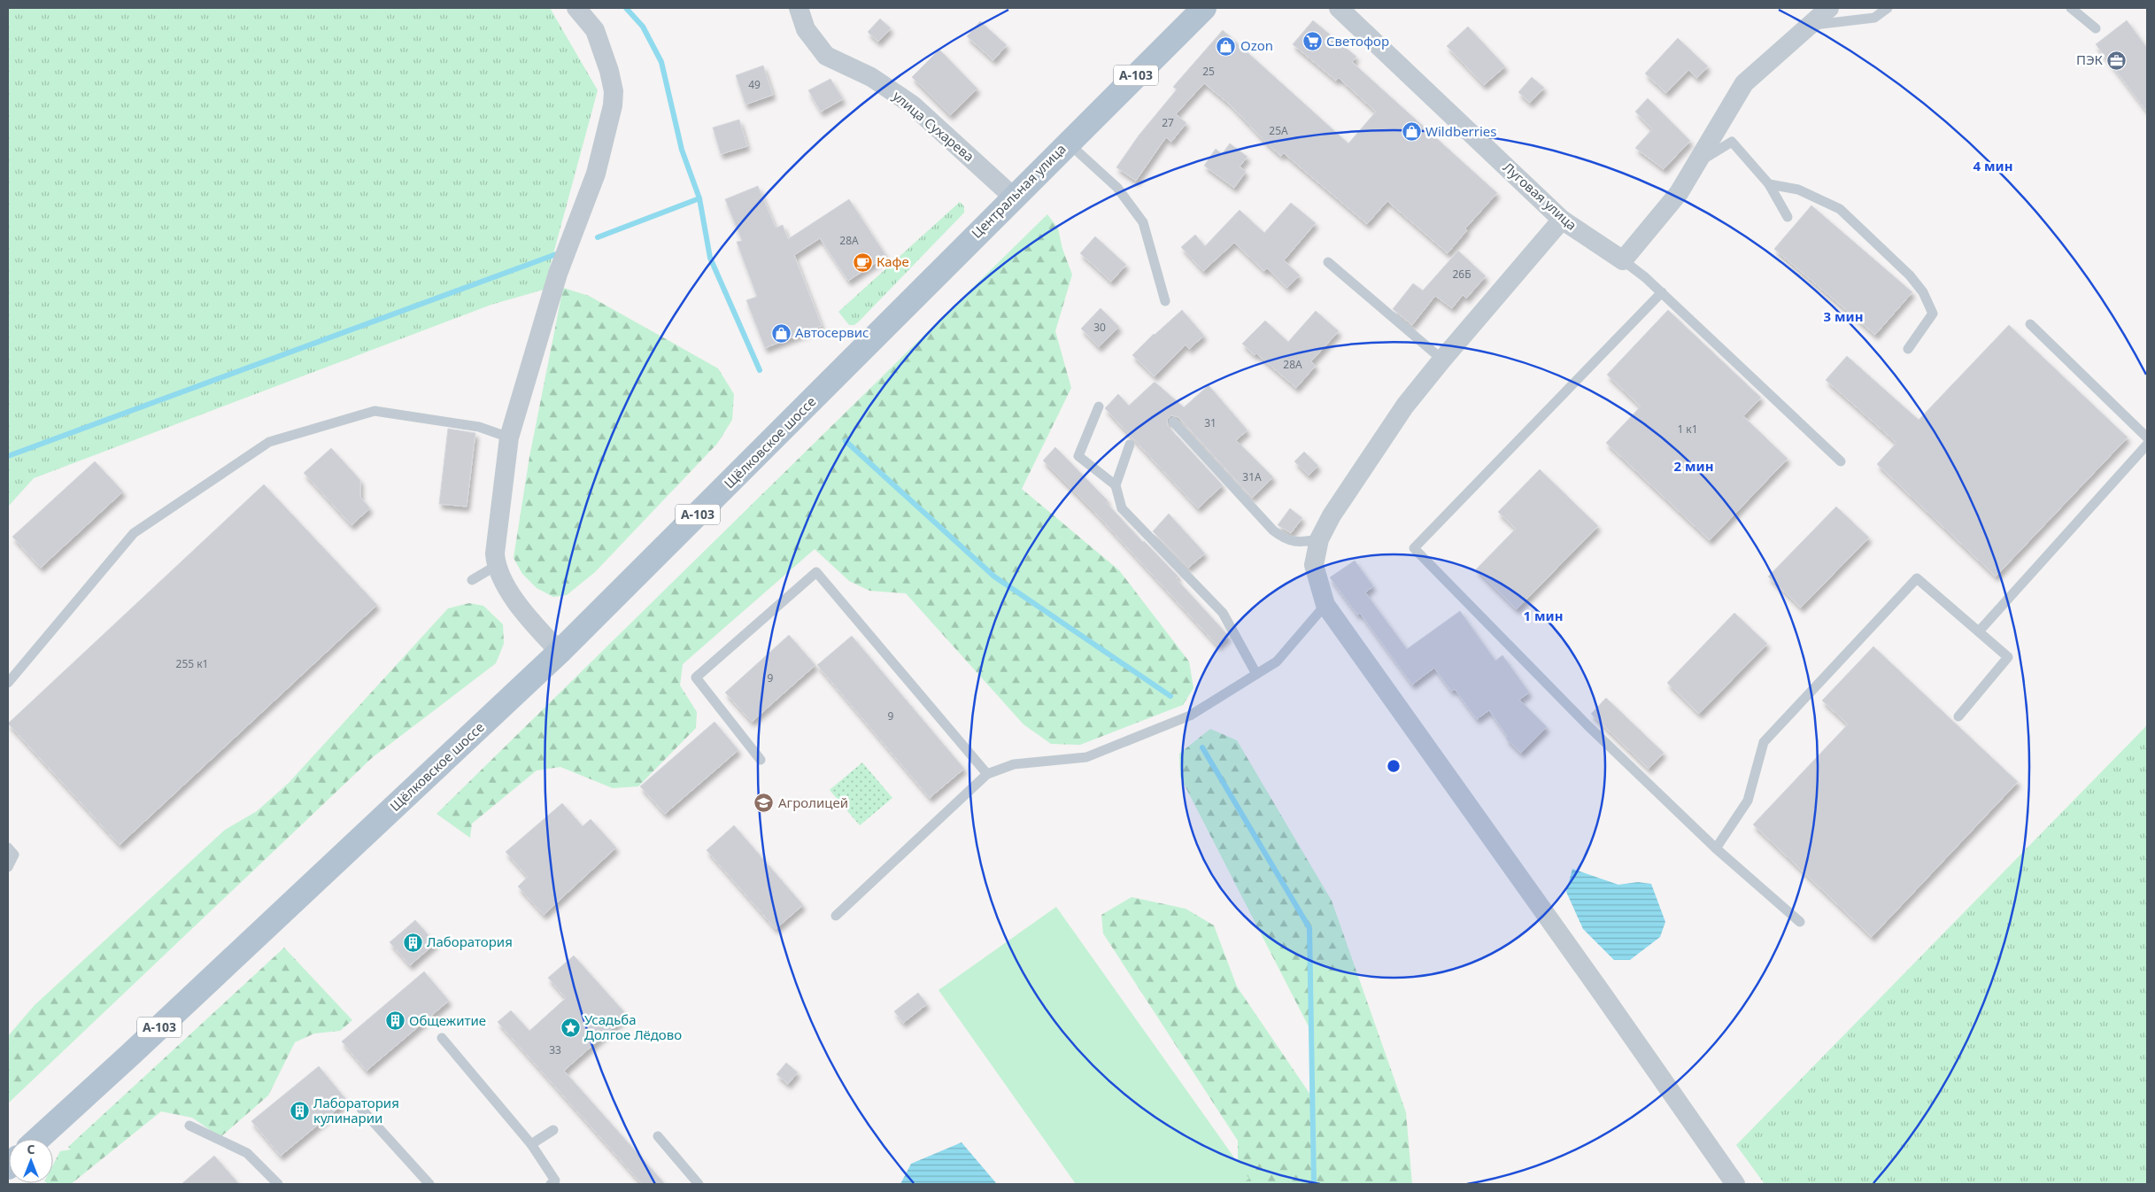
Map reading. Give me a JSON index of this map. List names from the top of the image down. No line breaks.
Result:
{"streets":{"main road":["А-103","Центральная улица","Щёлковское шоссе"],"street":["улица Сухарева","Луговая улица"]},"crossings":[["улица Сухарева","Центральная улица"],["Центральная улица","Щёлковское шоссе"]],"places":{"supermarket":["Светофор"],"shop":["Ozon","Wildberries","Автосервис"],"office":["ПЭК"],"cafe":["Кафе"],"school or university":["Агролицей"],"building":["Лаборатория","Общежитие","Лаборатория кулинарии"],"place":["Усадьба Долгое Лёдово"]},"house_numbers":["25","49","27","25А","28А","26Б","30","28А","31","1 к1","31А","255 к1","9","9","33"],"north":"top","rings":["4 мин","3 мин","2 мин","1 мин"]}
